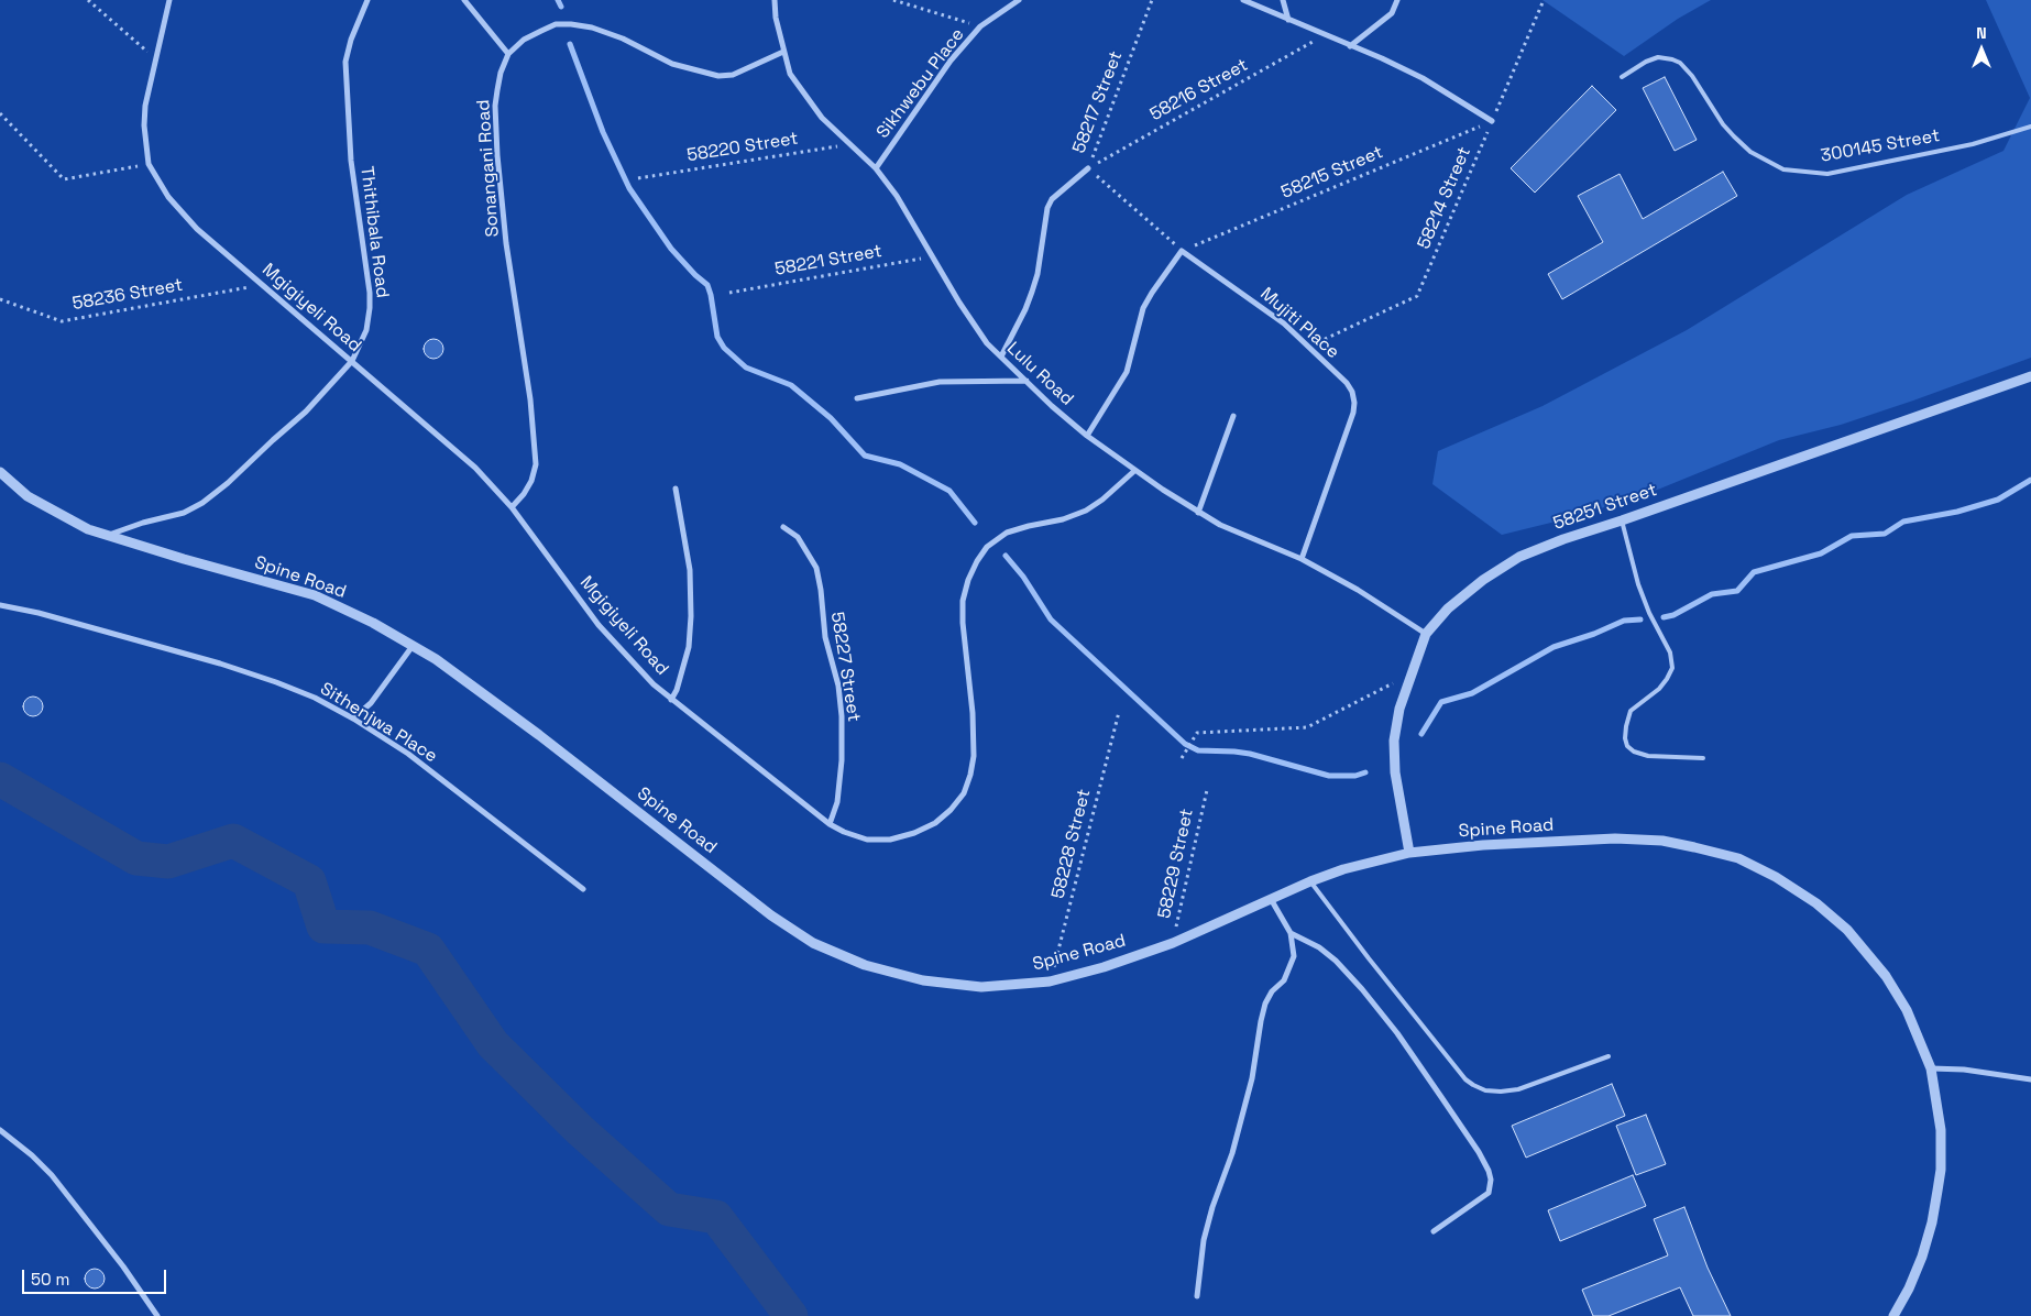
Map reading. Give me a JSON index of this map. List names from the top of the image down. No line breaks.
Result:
{"streets":{"street":["Sikhwebu Place","58217 Street","Sonangani Road","Thithibala Road","Mgigiyeli Road","Mujiti Place","Lulu Road","58251 Street","Spine Road","58227 Street","Sithenjwa Place"],"lane":["300145 Street"],"path":["58216 Street","58220 Street","58215 Street","58214 Street","58221 Street","58236 Street","58228 Street","58229 Street"]},"crossings":[["Sikhwebu Place","Lulu Road"],["58216 Street","58217 Street"],["58217 Street","Lulu Road"],["58220 Street","Lulu Road"],["Sonangani Road","Mgigiyeli Road"],["58215 Street","58214 Street"],["58215 Street","Mujiti Place"],["58214 Street","Mujiti Place"],["Thithibala Road","Mgigiyeli Road"],["Thithibala Road","Spine Road"],["58221 Street","Lulu Road"],["58236 Street","Mgigiyeli Road"],["Mgigiyeli Road","Lulu Road"],["Mgigiyeli Road","58227 Street"],["Mujiti Place","Lulu Road"],["Lulu Road","58251 Street"],["58251 Street","Spine Road"],["Spine Road","58228 Street"],["Spine Road","58229 Street"]],"scale_bar":"50 m","north":"top"}
